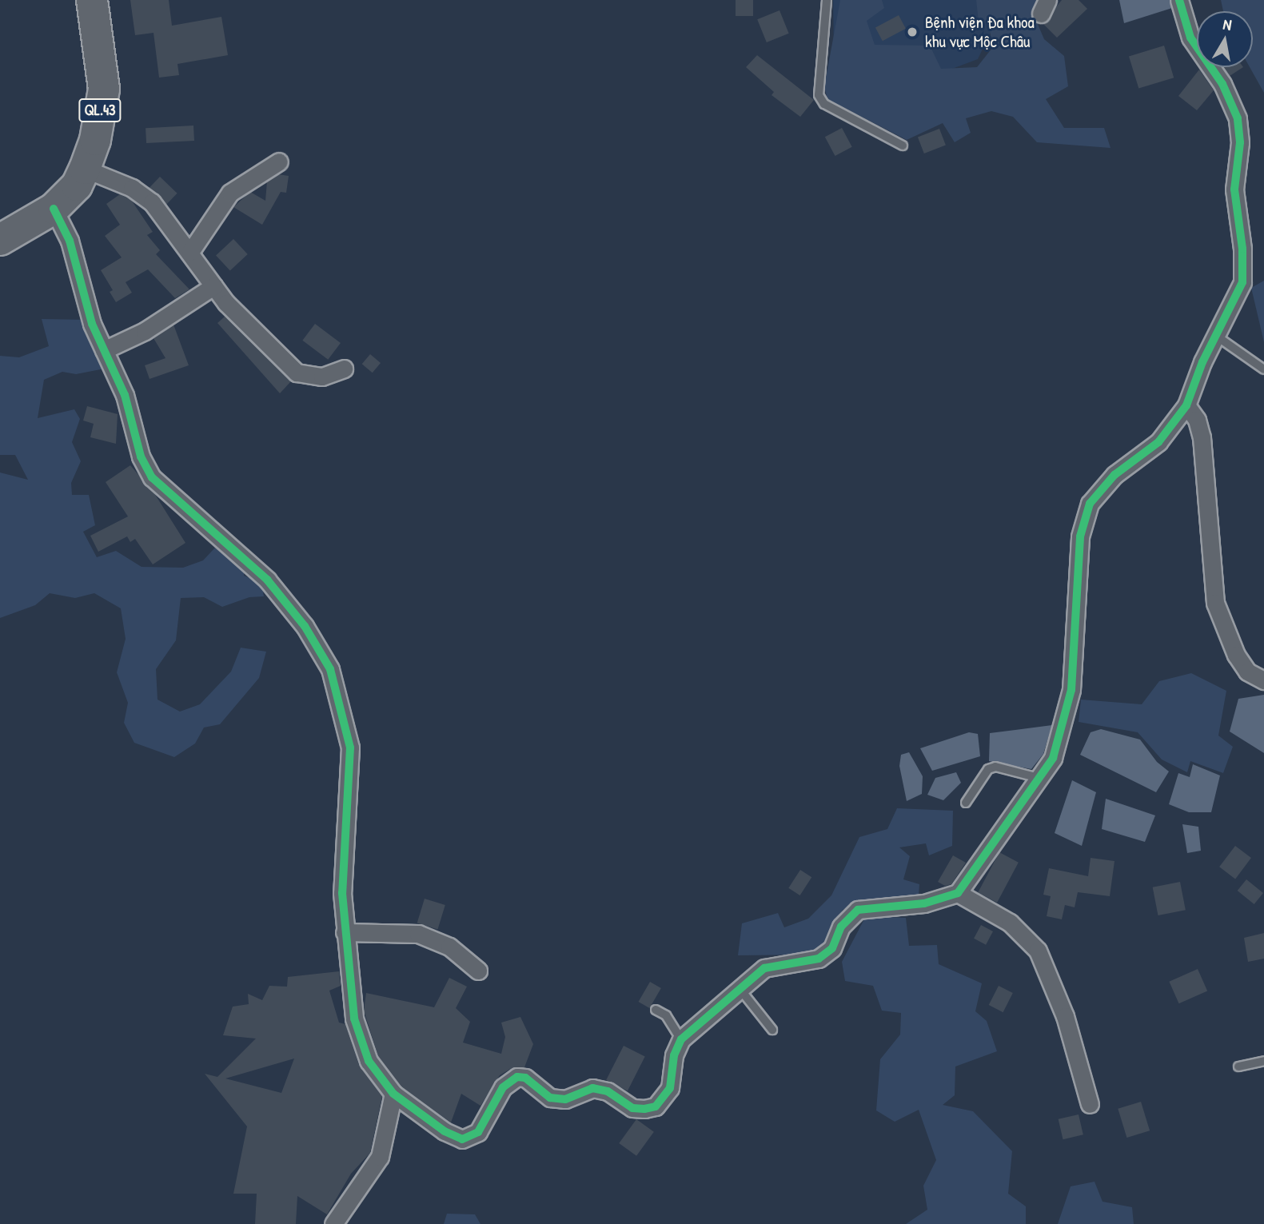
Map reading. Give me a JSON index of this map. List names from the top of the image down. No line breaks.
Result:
{"streets":{"highway":["QL.43"]},"places":["Bệnh viện Đa khoa khu vực Mộc Châu"],"north":"top"}
